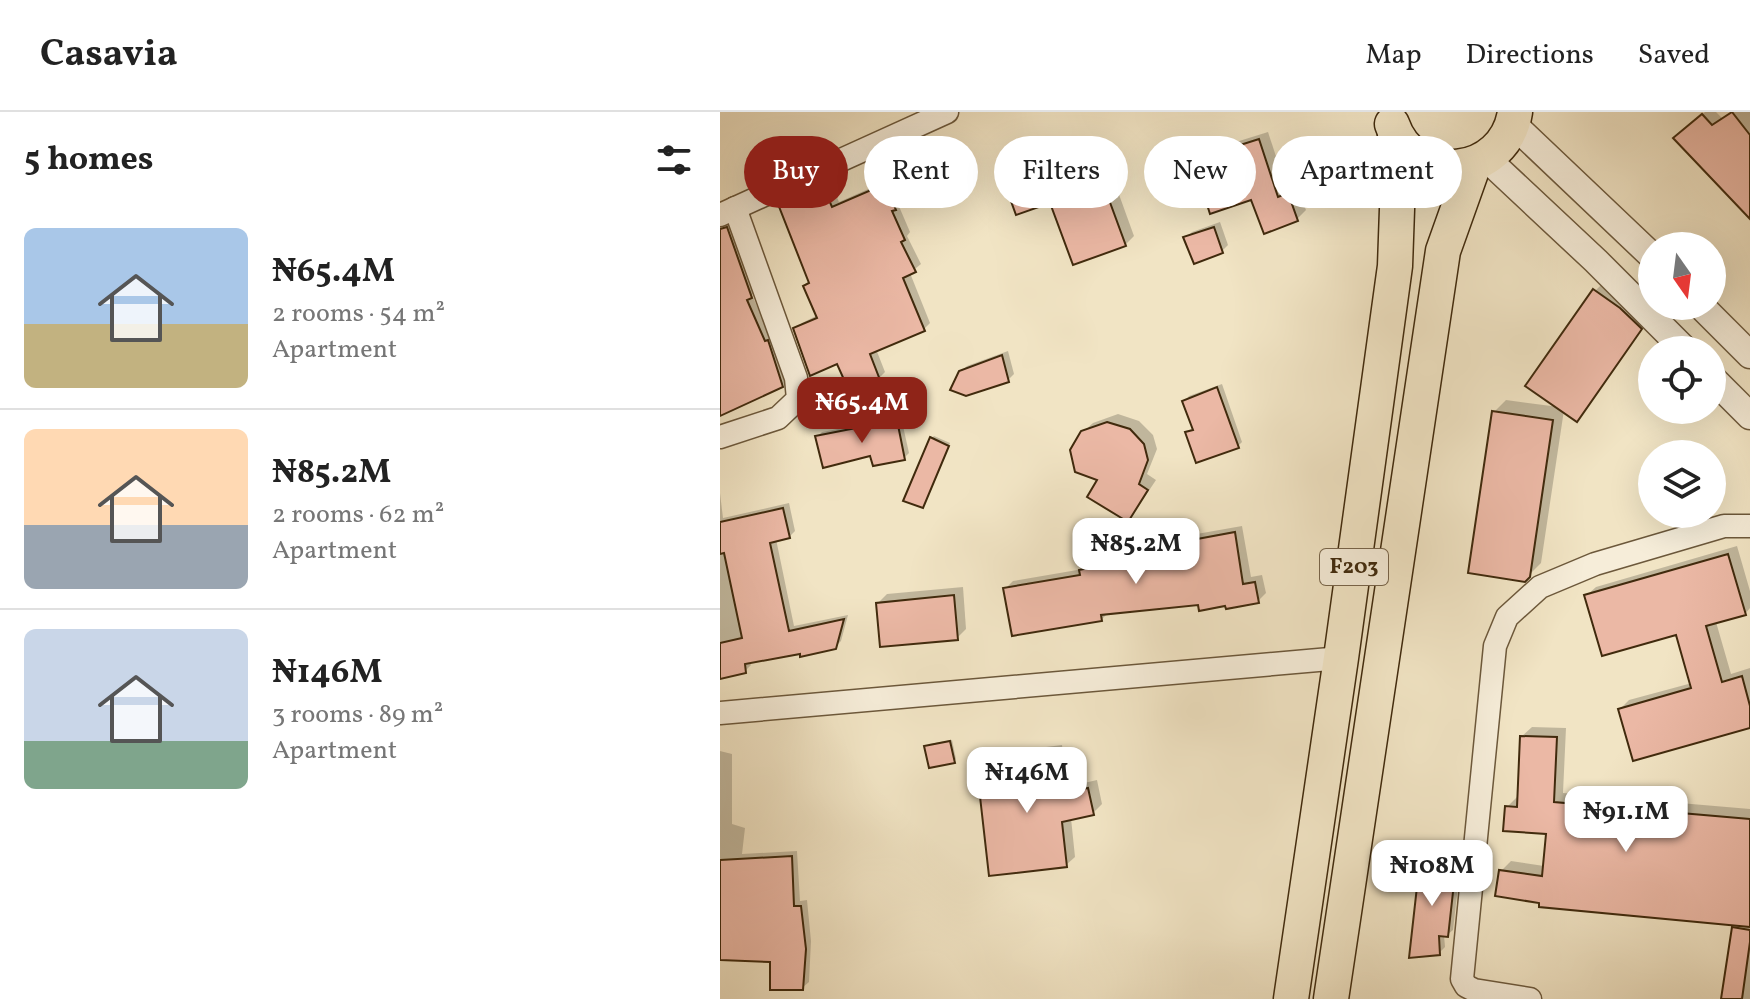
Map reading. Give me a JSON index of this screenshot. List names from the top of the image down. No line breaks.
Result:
{"streets":{"main road":["F203"]},"north":"bottom","page":{"header":"Casavia","nav":["Map","Directions","Saved"],"heading":"5 homes","chip":["Buy","Rent","Filters","New","Apartment"],"list":[{"name":"₦65.4M","note":"2 rooms · 54 m² · Apartment"},{"name":"₦85.2M","note":"2 rooms · 62 m² · Apartment"},{"name":"₦146M","note":"3 rooms · 89 m² · Apartment"}],"price":["₦65.4M","₦85.2M","₦146M","₦91.1M","₦108M"]}}
